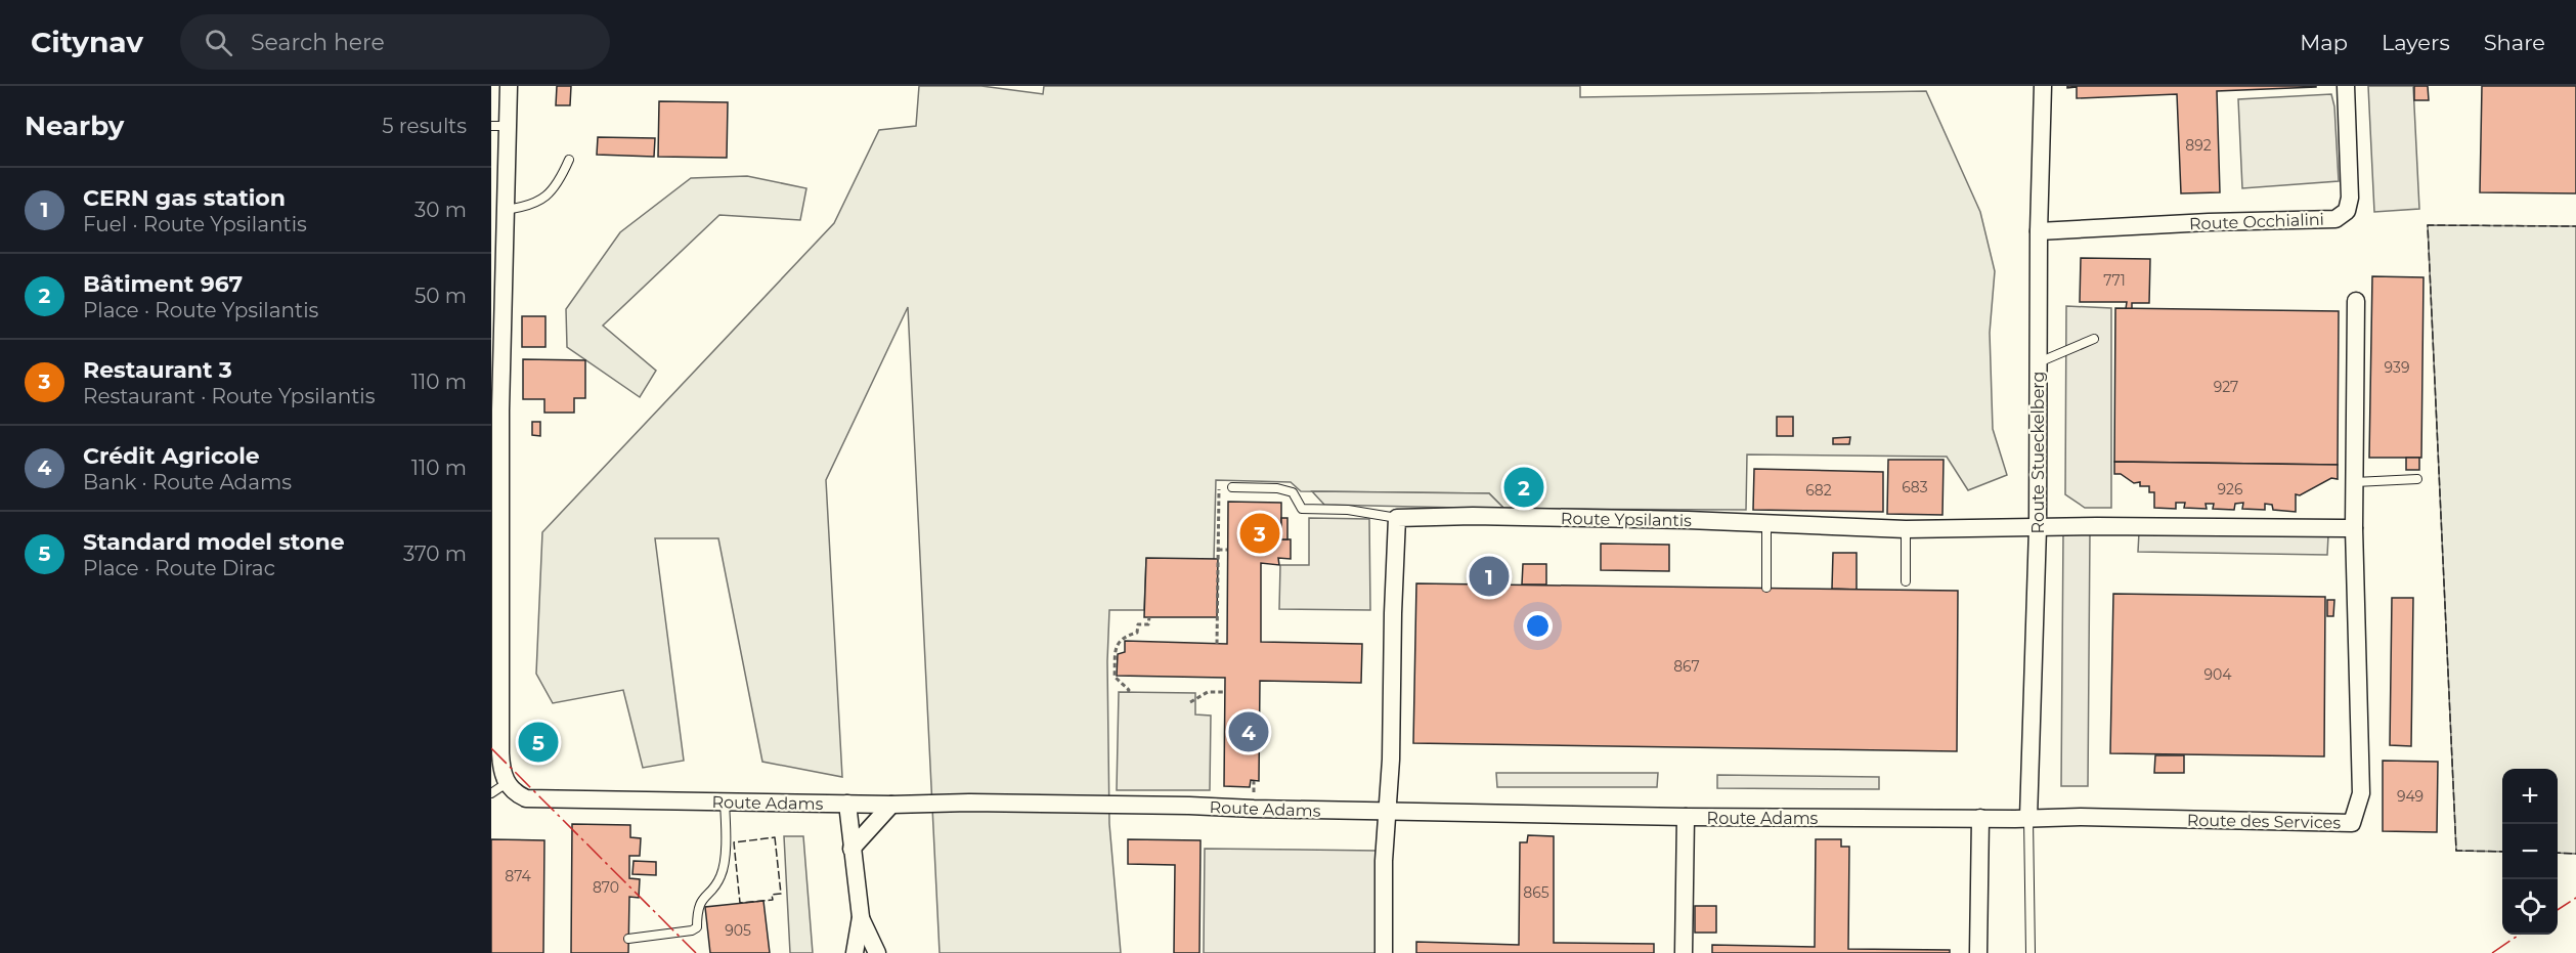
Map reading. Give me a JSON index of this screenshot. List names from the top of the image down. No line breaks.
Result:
{"streets":{"street":["Route Occhialini","Route Stueckelberg","Route Ypsilantis","Route Adams","Route des Services"]},"crossings":[["Route Occhialini","Route Stueckelberg"],["Route Stueckelberg","Route Ypsilantis"],["Route Stueckelberg","Route Adams"],["Route Stueckelberg","Route des Services"],["Route Adams","Route des Services"]],"house_numbers":["892","771","939","927","683","926","682","867","904","949","874","870","865","905"],"page":{"header":"Citynav","search":"Search here","nav":["Map","Layers","Share"],"heading":["Nearby","5 results"],"list":[{"mark":"1","name":"CERN gas station","note":"Fuel · Route Ypsilantis","value":"30 m"},{"mark":"2","name":"Bâtiment 967","note":"Place · Route Ypsilantis","value":"50 m"},{"mark":"3","name":"Restaurant 3","note":"Restaurant · Route Ypsilantis","value":"110 m"},{"mark":"4","name":"Crédit Agricole","note":"Bank · Route Adams","value":"110 m"},{"mark":"5","name":"Standard model stone","note":"Place · Route Dirac","value":"370 m"}],"pins":["2","3","1","4","5"],"map_buttons":["+","−"]}}
